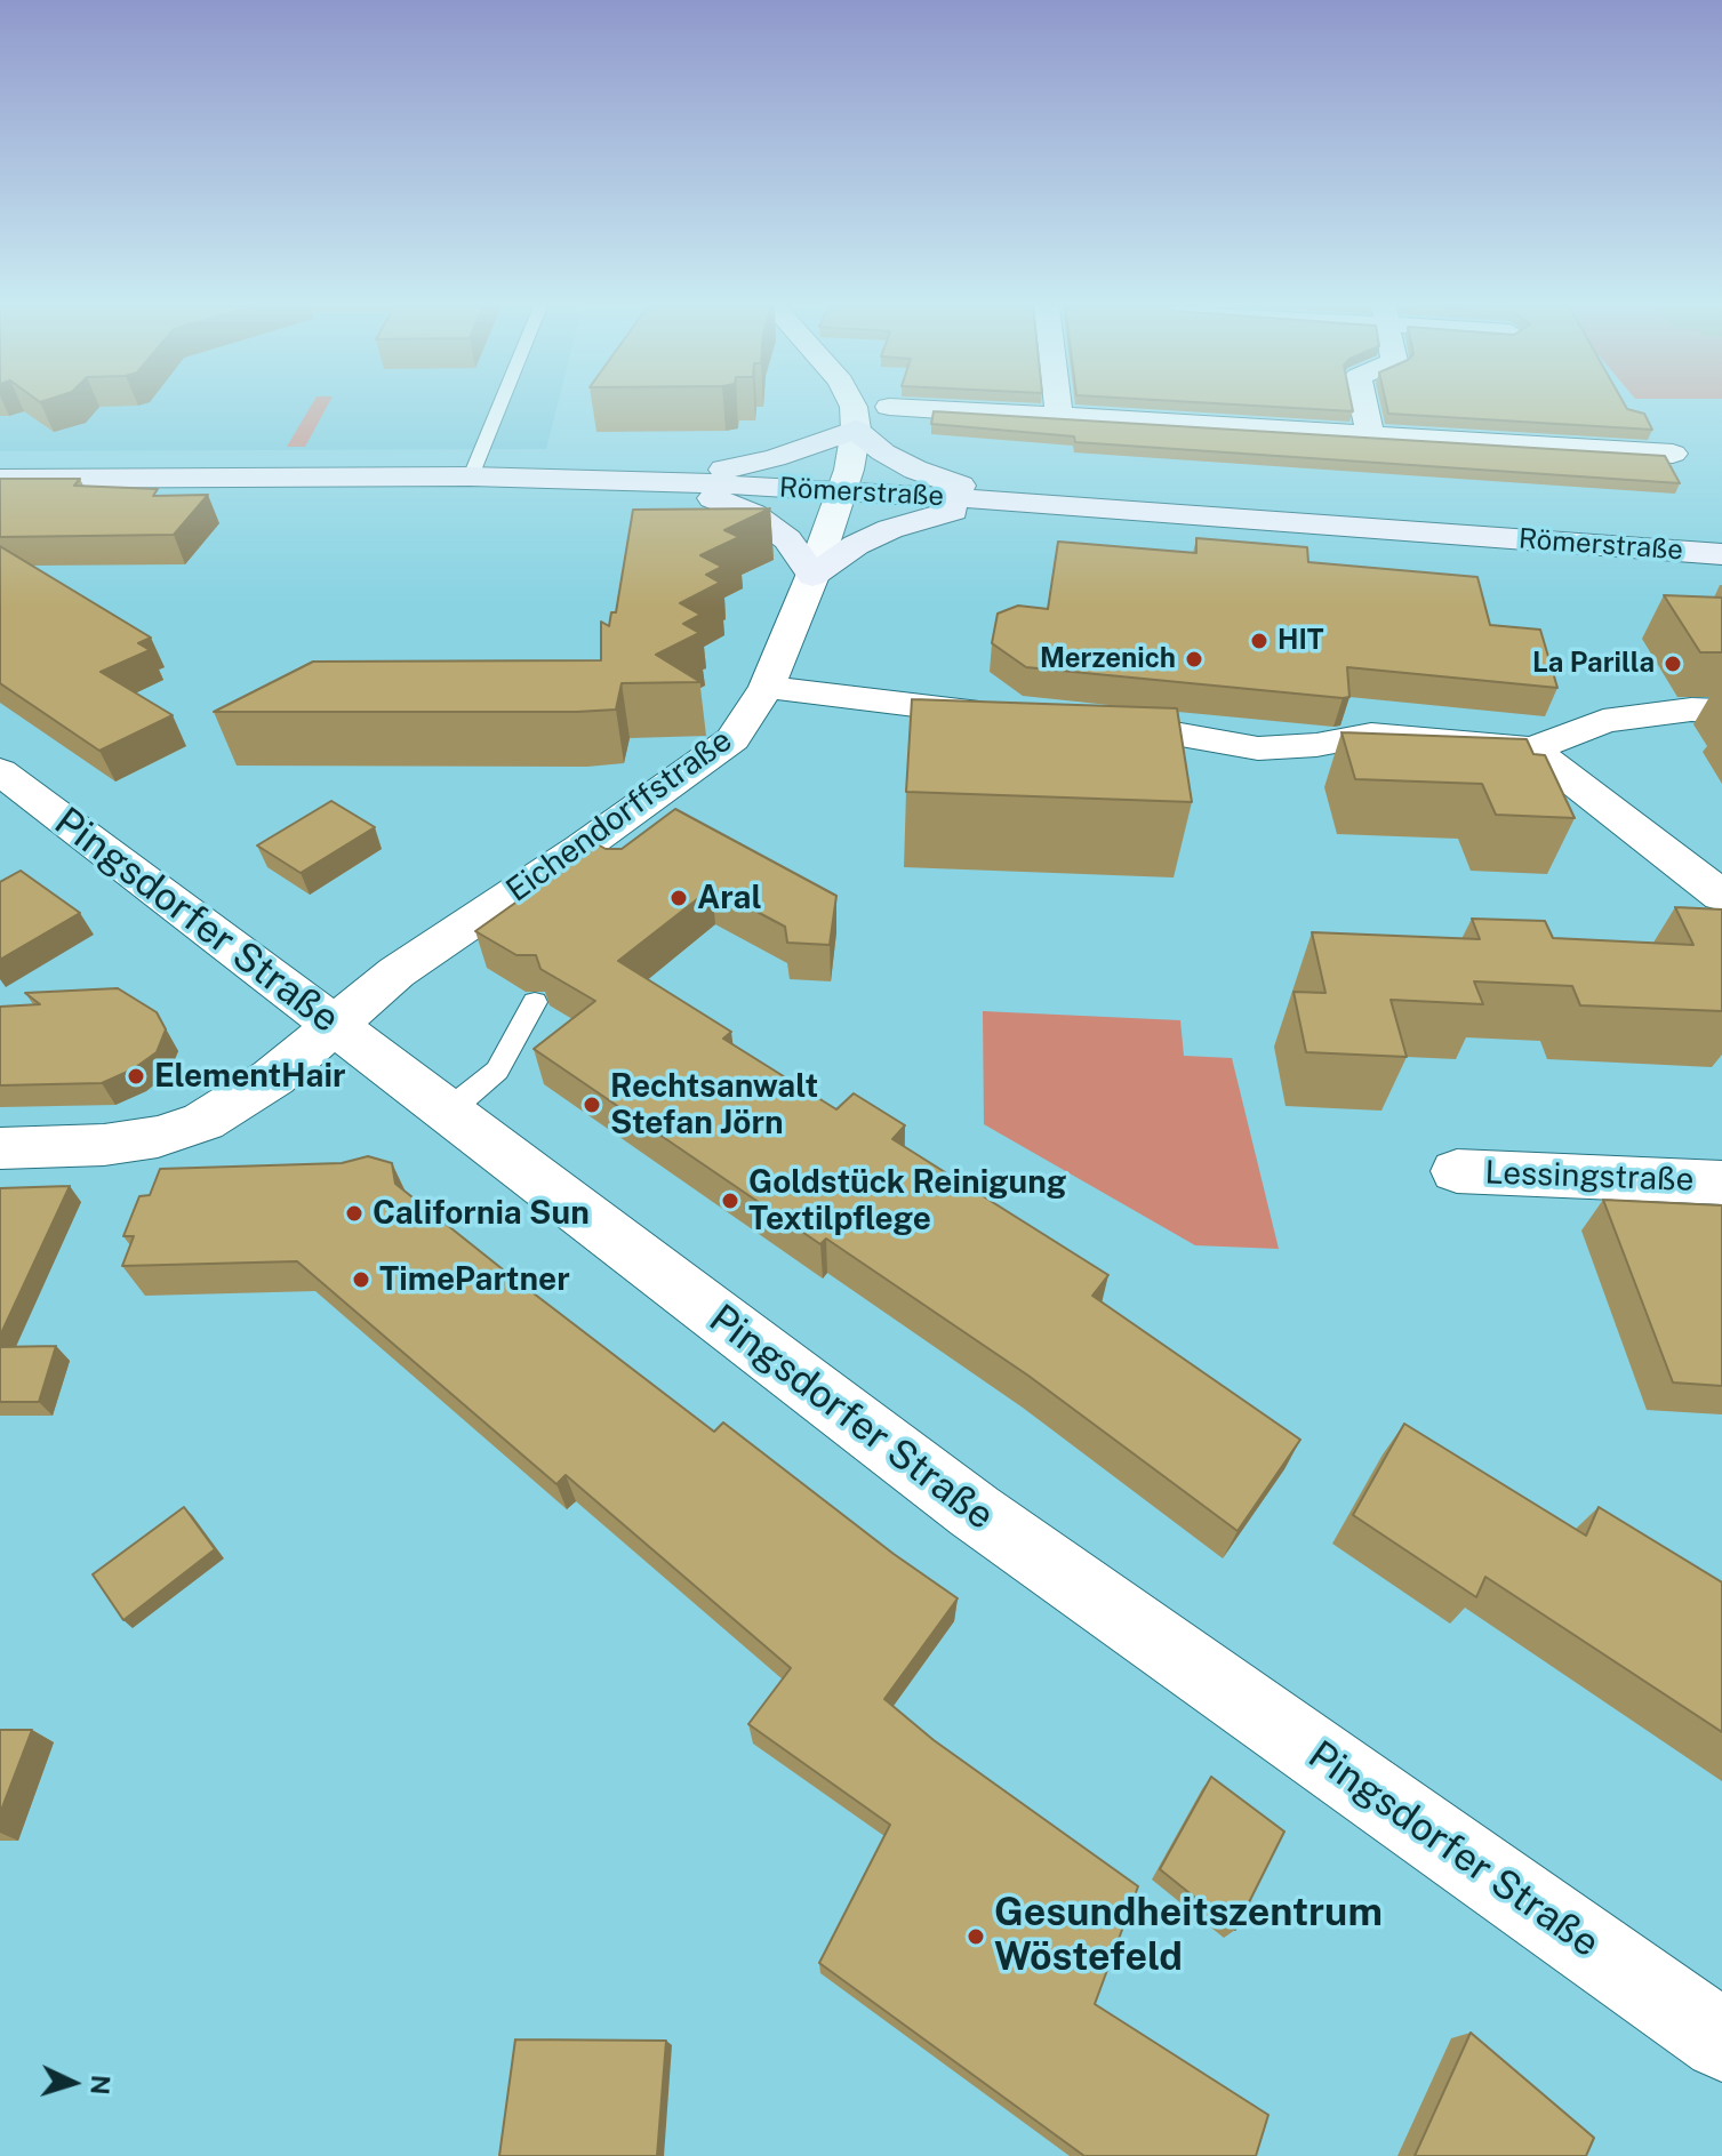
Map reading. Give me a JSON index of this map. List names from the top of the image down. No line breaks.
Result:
{"streets":{"main road":["Römerstraße"],"street":["Eichendorffstraße","Pingsdorfer Straße","Lessingstraße"]},"crossings":[["Römerstraße","Eichendorffstraße"],["Eichendorffstraße","Pingsdorfer Straße"]],"places":["HIT","Merzenich","La Parilla","Aral","ElementHair","Rechtsanwalt Stefan Jörn","Goldstück Reinigung Textilpflege","California Sun","TimePartner","Gesundheitszentrum Wöstefeld"],"north":"right"}
